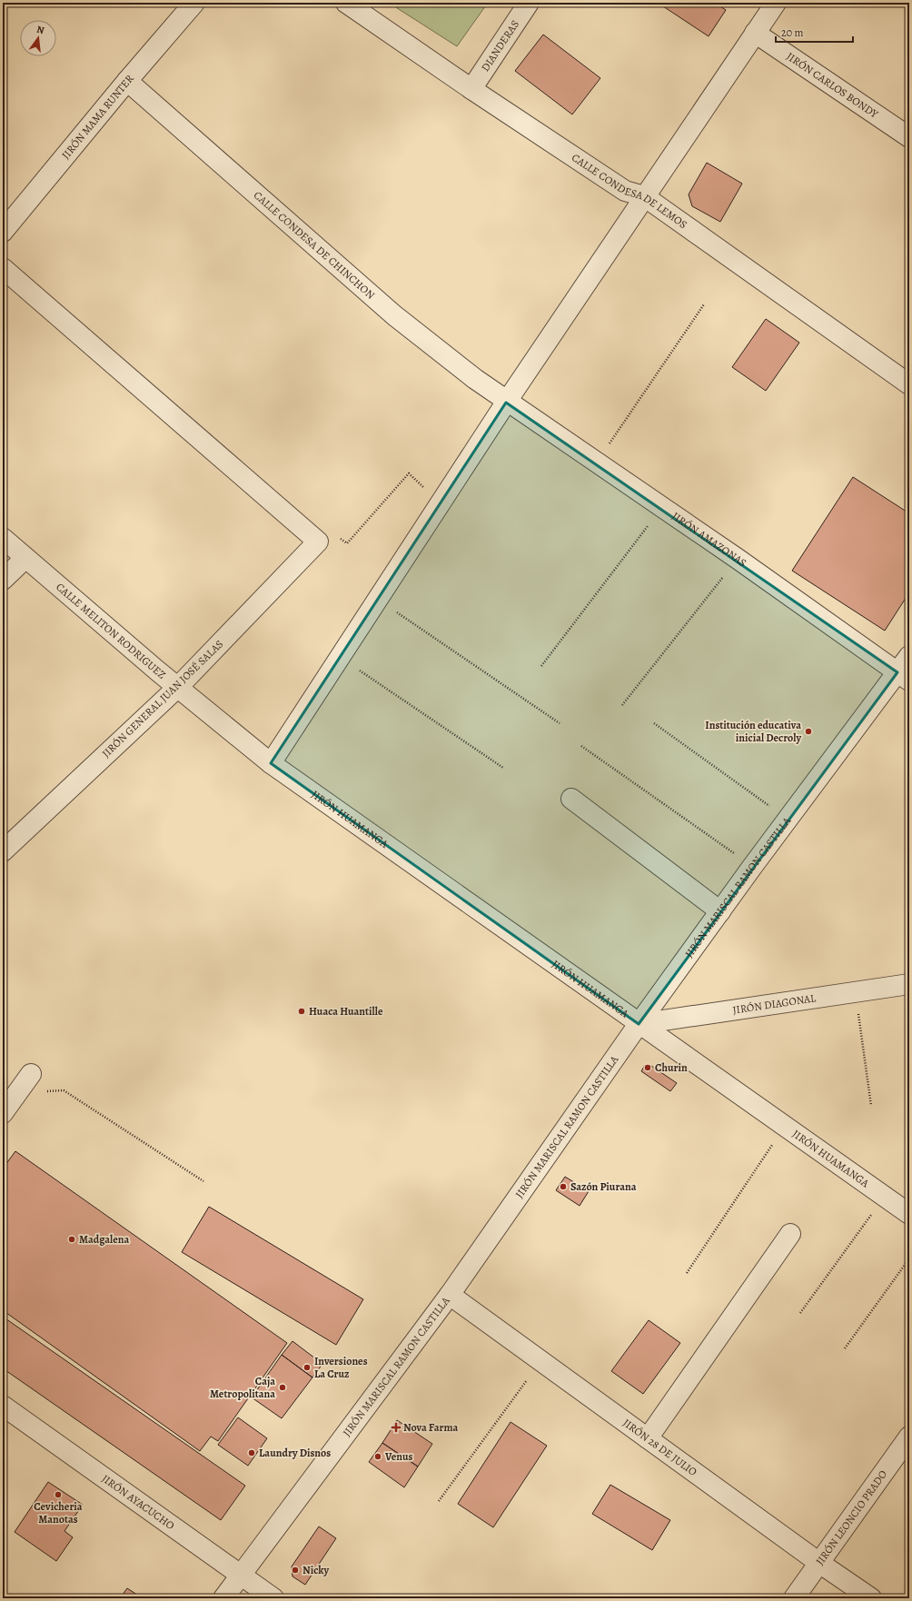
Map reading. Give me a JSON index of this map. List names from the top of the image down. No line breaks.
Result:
{"streets":{"street":["DIANDERAS","JIRÓN CARLOS BONDY","JIRÓN MAMA RUNTER","CALLE CONDESA DE LEMOS","CALLE CONDESA DE CHINCHON","JIRÓN AMAZONAS","CALLE MELITON RODRIGUEZ","JIRÓN GENERAL JUAN JOSÉ SALAS","JIRÓN HUAMANGA","JIRÓN MARISCAL RAMON CASTILLA","JIRÓN DIAGONAL","JIRÓN 28 DE JULIO","JIRÓN AYACUCHO","JIRÓN LEONCIO PRADO"]},"crossings":[["DIANDERAS","CALLE CONDESA DE LEMOS"],["JIRÓN MAMA RUNTER","CALLE CONDESA DE CHINCHON"],["CALLE CONDESA DE CHINCHON","JIRÓN AMAZONAS"],["JIRÓN AMAZONAS","JIRÓN MARISCAL RAMON CASTILLA"],["CALLE MELITON RODRIGUEZ","JIRÓN GENERAL JUAN JOSÉ SALAS"],["CALLE MELITON RODRIGUEZ","JIRÓN HUAMANGA"],["JIRÓN HUAMANGA","JIRÓN MARISCAL RAMON CASTILLA"],["JIRÓN HUAMANGA","JIRÓN DIAGONAL"],["JIRÓN MARISCAL RAMON CASTILLA","JIRÓN DIAGONAL"],["JIRÓN MARISCAL RAMON CASTILLA","JIRÓN 28 DE JULIO"],["JIRÓN MARISCAL RAMON CASTILLA","JIRÓN AYACUCHO"],["JIRÓN 28 DE JULIO","JIRÓN LEONCIO PRADO"]],"places":{"other":["Institución educativa inicial Decroly","Huaca Huantille","Churin","Sazón Piurana","Madgalena","Inversiones La Cruz","Caja Metropolitana","Laundry Disnos","Venus","Cevicheria Manotas","Nicky"],"health":["Nova Farma"]},"scale_bar":"20 m","north":"top"}
